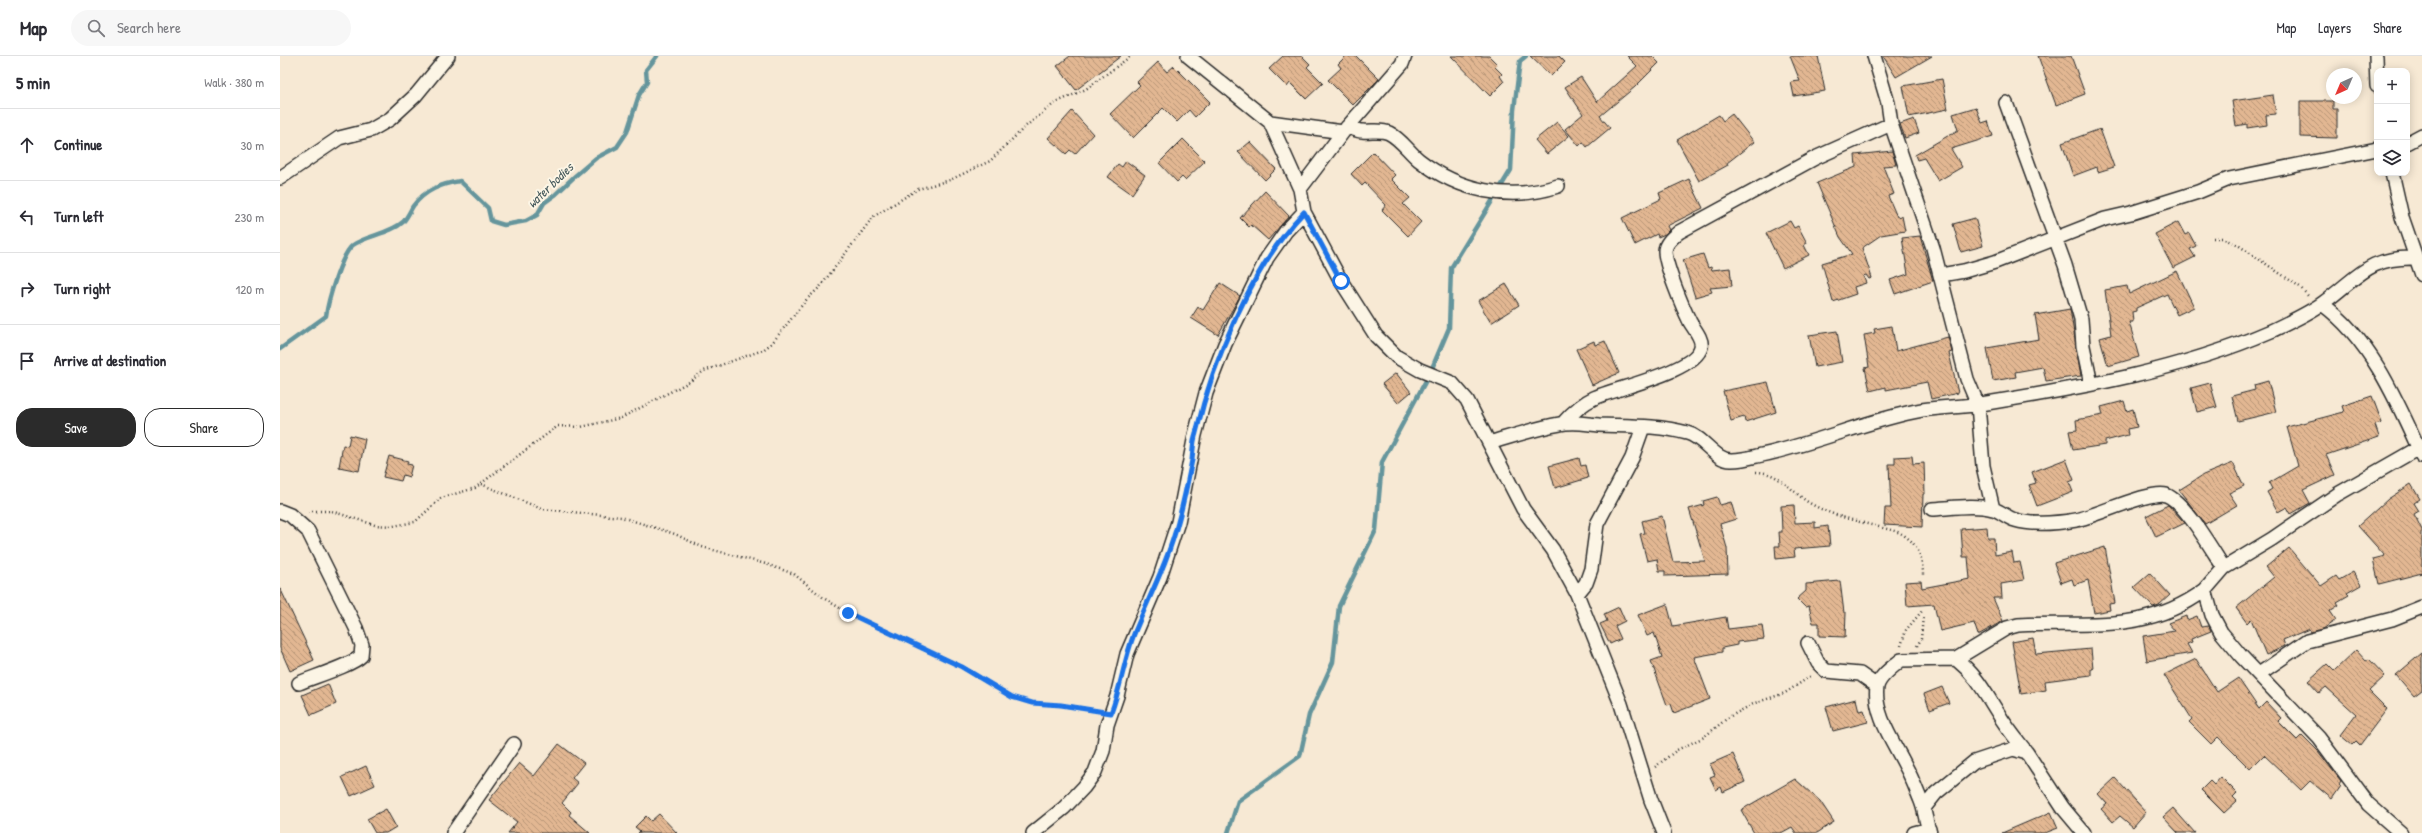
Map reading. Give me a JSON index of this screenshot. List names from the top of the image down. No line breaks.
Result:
{"water":["water bodies"],"north":"bottom left","page":{"header":"Map","search":"Search here","nav":["Map","Layers","Share"],"heading":["5 min","Walk · 380 m"],"map_buttons":["+","−"],"list":[["Continue","30 m"],["Turn left","230 m"],["Turn right","120 m"],"Arrive at destination"],"buttons":["Save","Share"]}}
